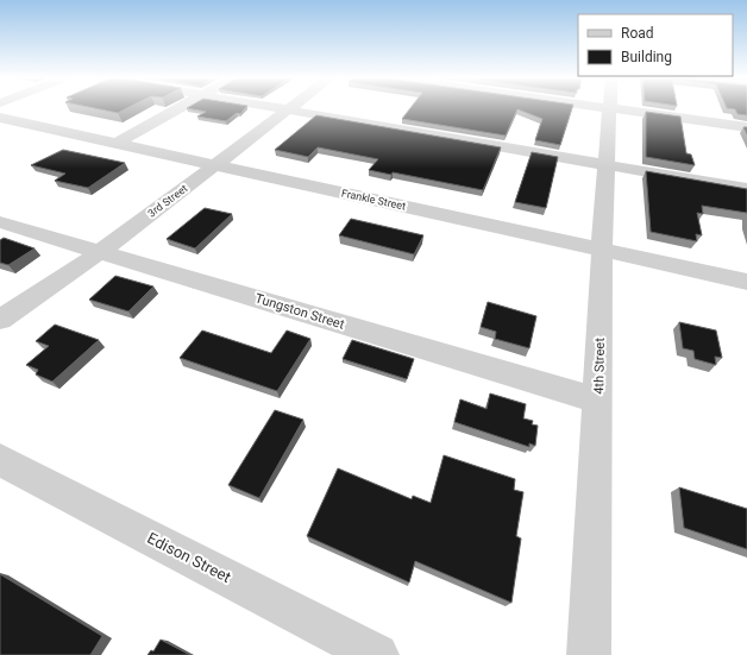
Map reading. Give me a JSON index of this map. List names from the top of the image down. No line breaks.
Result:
{"streets":{"street":["Frankle Street","3rd Street","Tungston Street","4th Street","Edison Street"]},"crossings":[["Frankle Street","3rd Street"],["Frankle Street","4th Street"],["3rd Street","Tungston Street"],["Tungston Street","4th Street"]],"legend":["Road","Building"]}
